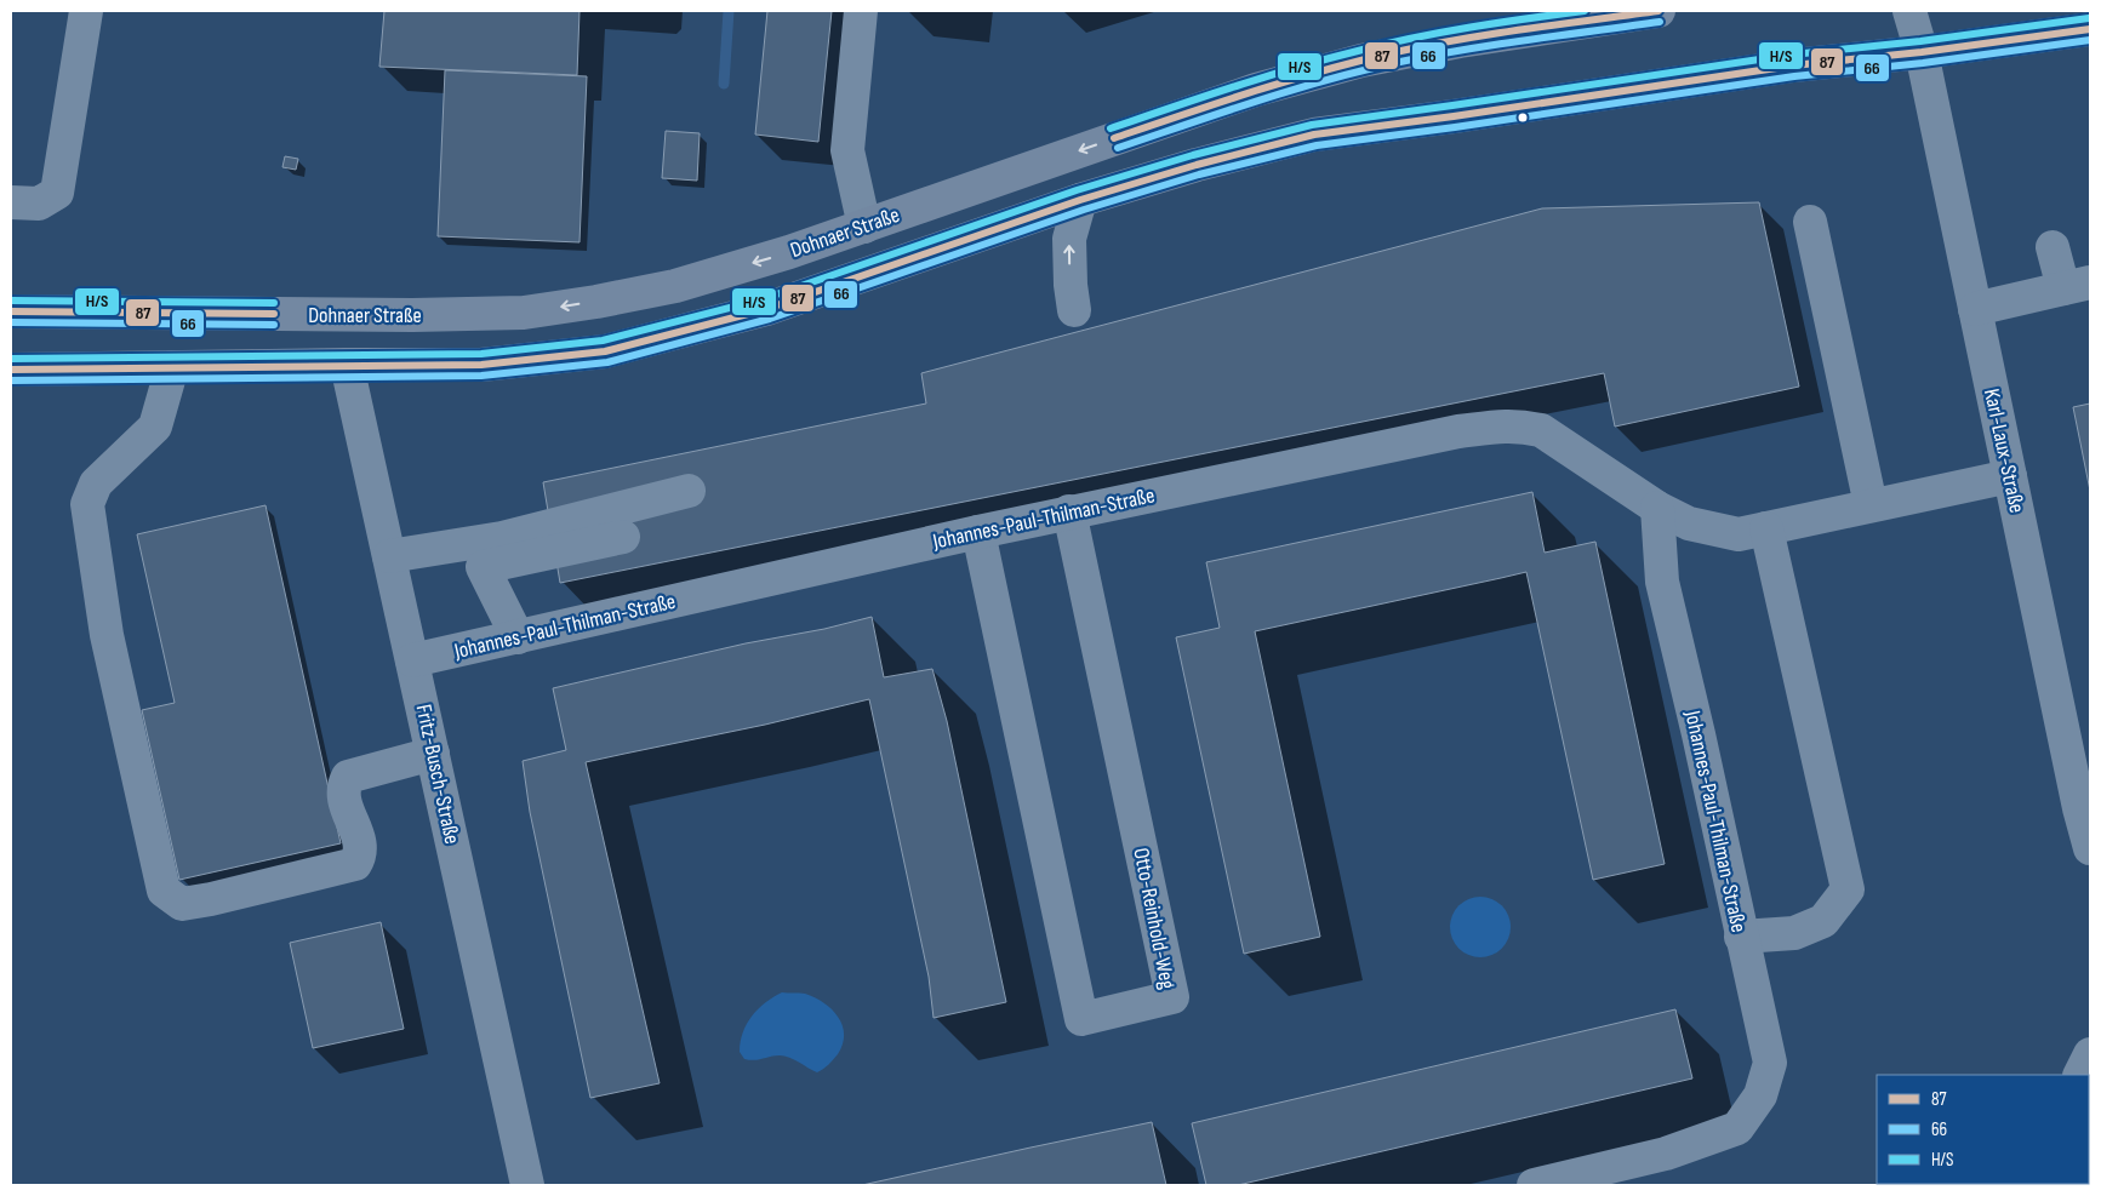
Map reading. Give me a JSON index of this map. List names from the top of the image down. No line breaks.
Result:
{"streets":{"main road":["Dohnaer Straße"],"street":["Karl-Laux-Straße","Johannes-Paul-Thilman-Straße","Fritz-Busch-Straße","Otto-Reinhold-Weg"]},"crossings":[["Karl-Laux-Straße","Johannes-Paul-Thilman-Straße"],["Johannes-Paul-Thilman-Straße","Fritz-Busch-Straße"],["Johannes-Paul-Thilman-Straße","Otto-Reinhold-Weg"]],"lines":["transit line 87","transit line H/S","transit line 66"],"legend":["87","66","H/S"]}
